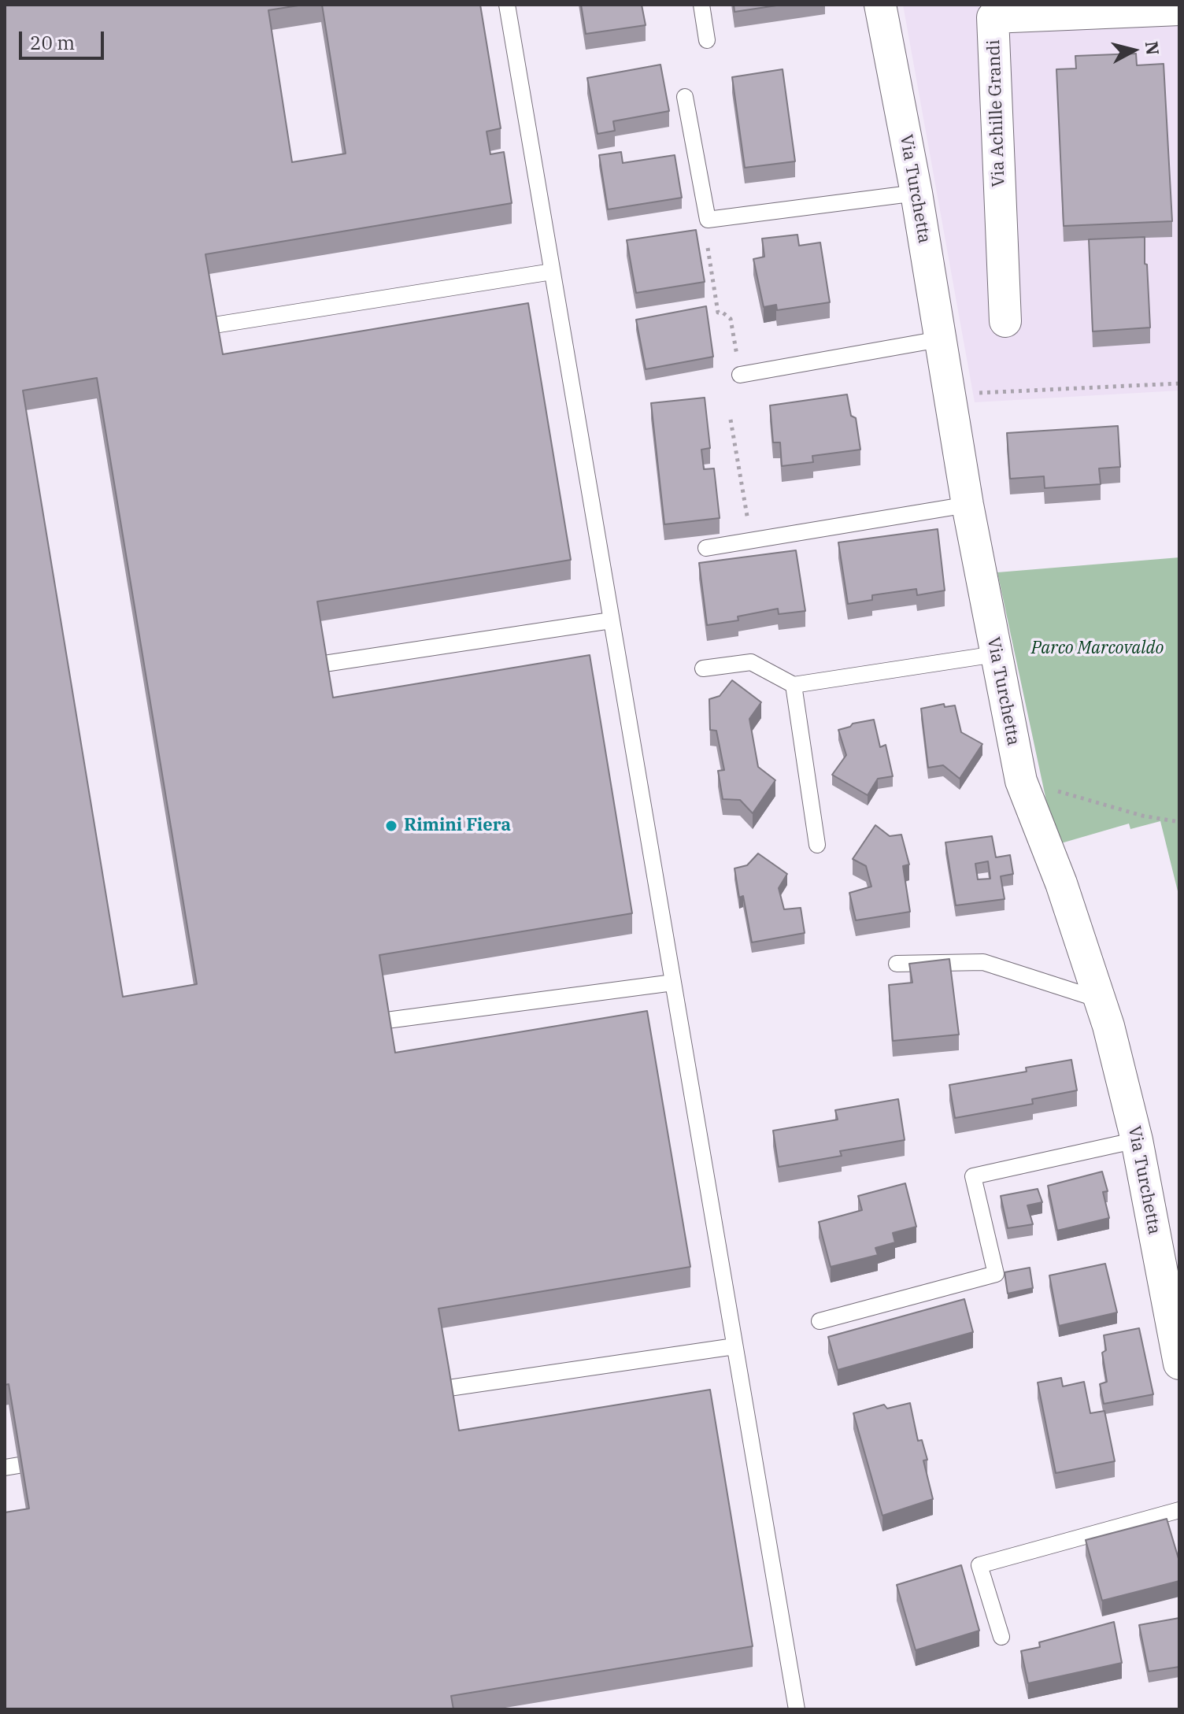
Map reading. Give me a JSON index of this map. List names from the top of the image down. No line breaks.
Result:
{"streets":{"street":["Via Achille Grandi","Via Turchetta"]},"parks":["Parco Marcovaldo"],"places":["Rimini Fiera"],"scale_bar":"20 m","north":"right"}
